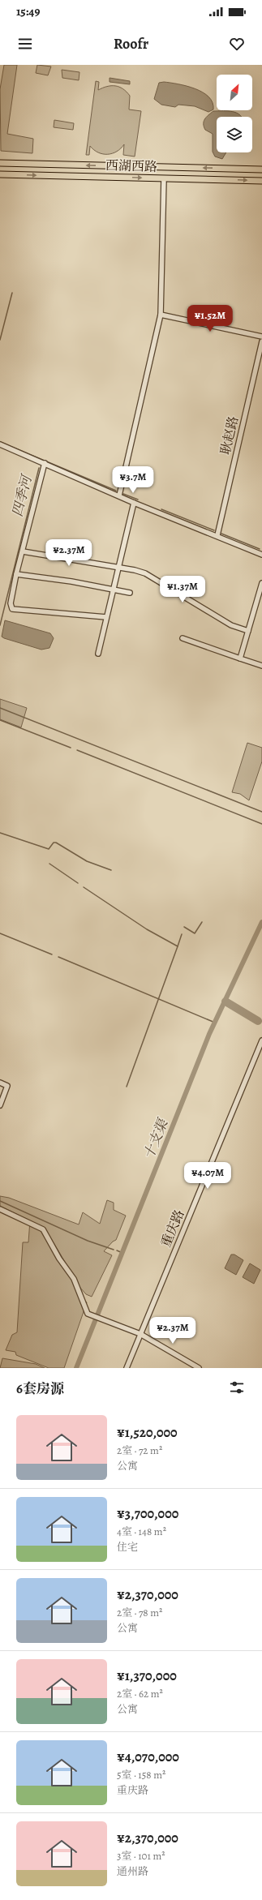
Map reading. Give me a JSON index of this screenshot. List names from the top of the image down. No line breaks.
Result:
{"streets":{"main road":["西湖西路"],"street":["耿赵路","重庆路"]},"water":["四季河","十支渠"],"north":"top right","page":{"status":"15:49","header":"Roofr","price":["¥1.52M","¥3.7M","¥2.37M","¥1.37M","¥4.07M","¥2.37M"],"heading":"6套房源","list":[{"name":"¥1,520,000","note":"2室 · 72 m² · 公寓"},{"name":"¥3,700,000","note":"4室 · 148 m² · 住宅"},{"name":"¥2,370,000","note":"2室 · 78 m² · 公寓"},{"name":"¥1,370,000","note":"2室 · 62 m² · 公寓"},{"name":"¥4,070,000","note":"5室 · 158 m² · 重庆路"},{"name":"¥2,370,000","note":"3室 · 101 m² · 通州路"}]}}
